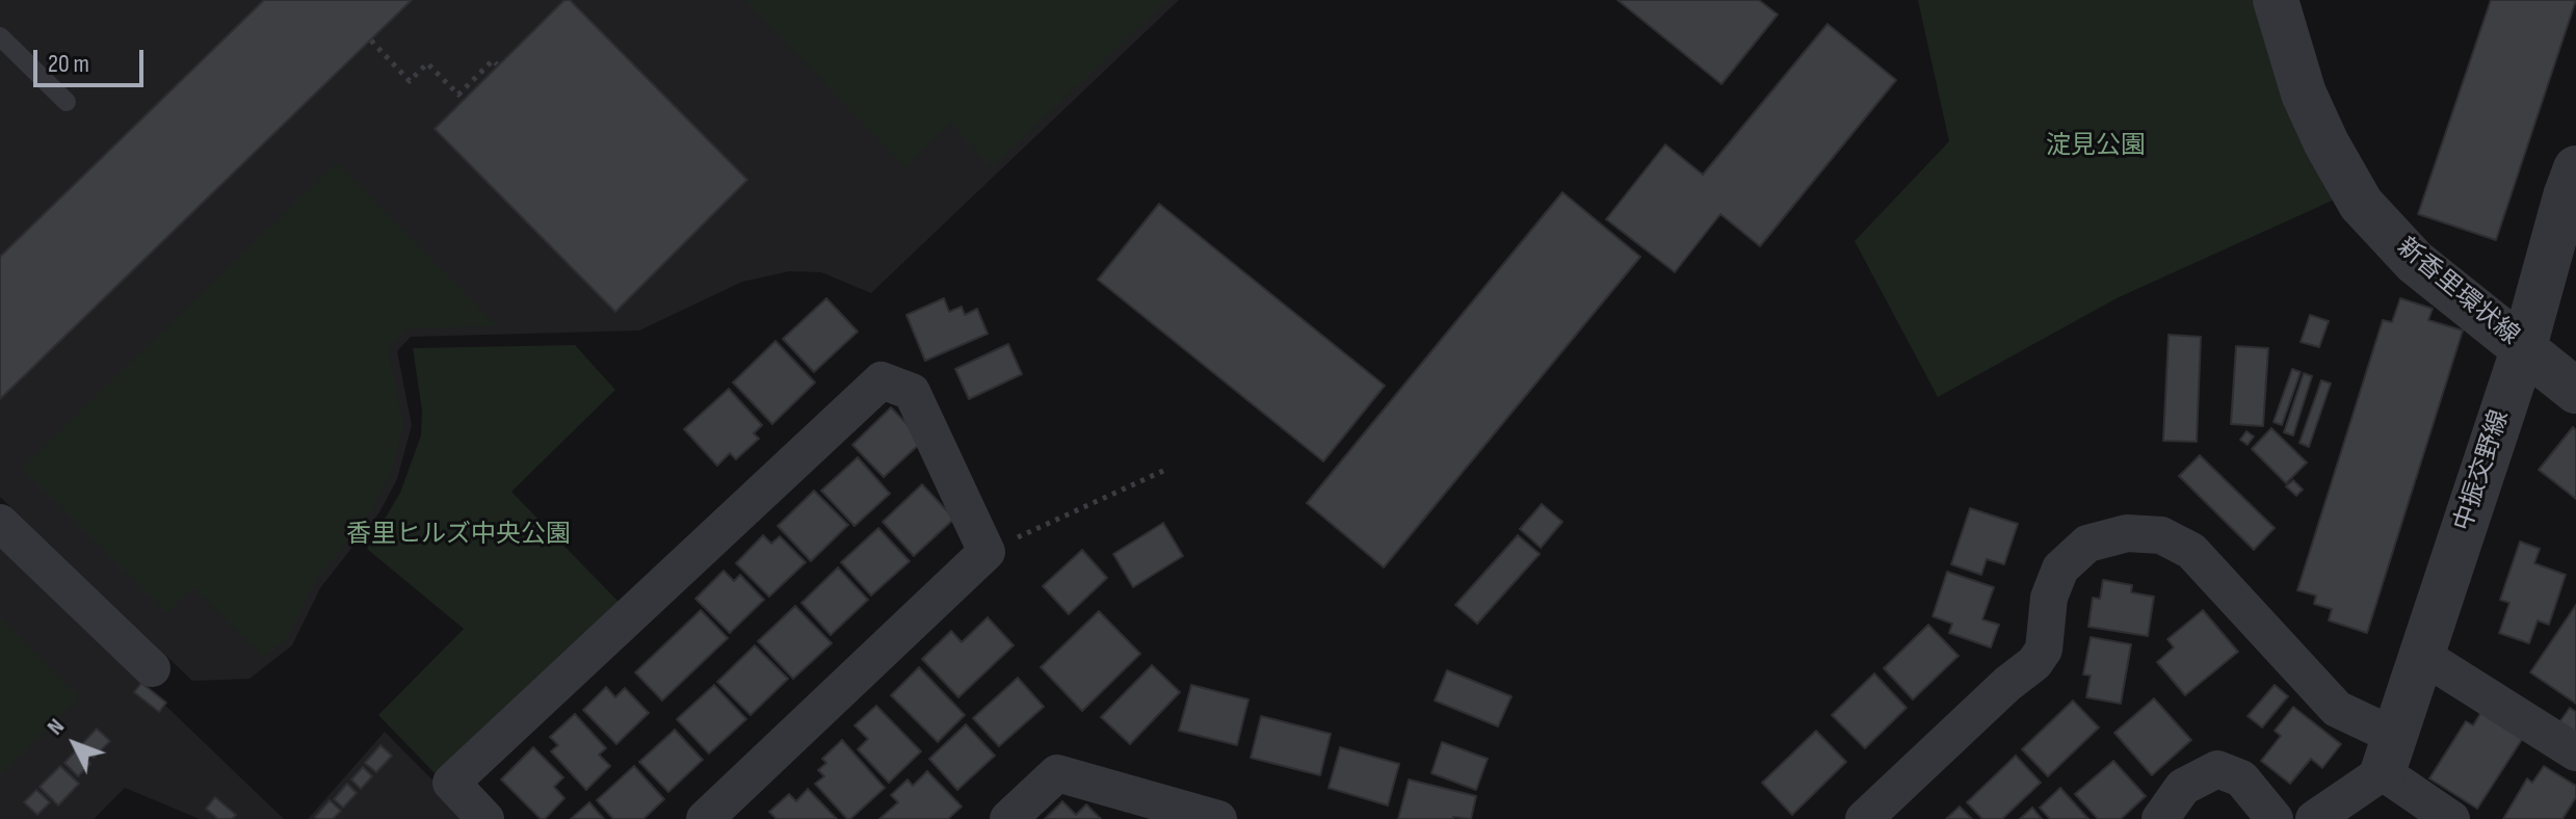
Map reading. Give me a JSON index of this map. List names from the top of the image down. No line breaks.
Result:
{"streets":{"street":["新香里環状線","中振交野線"]},"crossings":[["新香里環状線","中振交野線"]],"parks":["淀見公園","香里ヒルズ中央公園"],"scale_bar":"20 m","north":"top left"}
